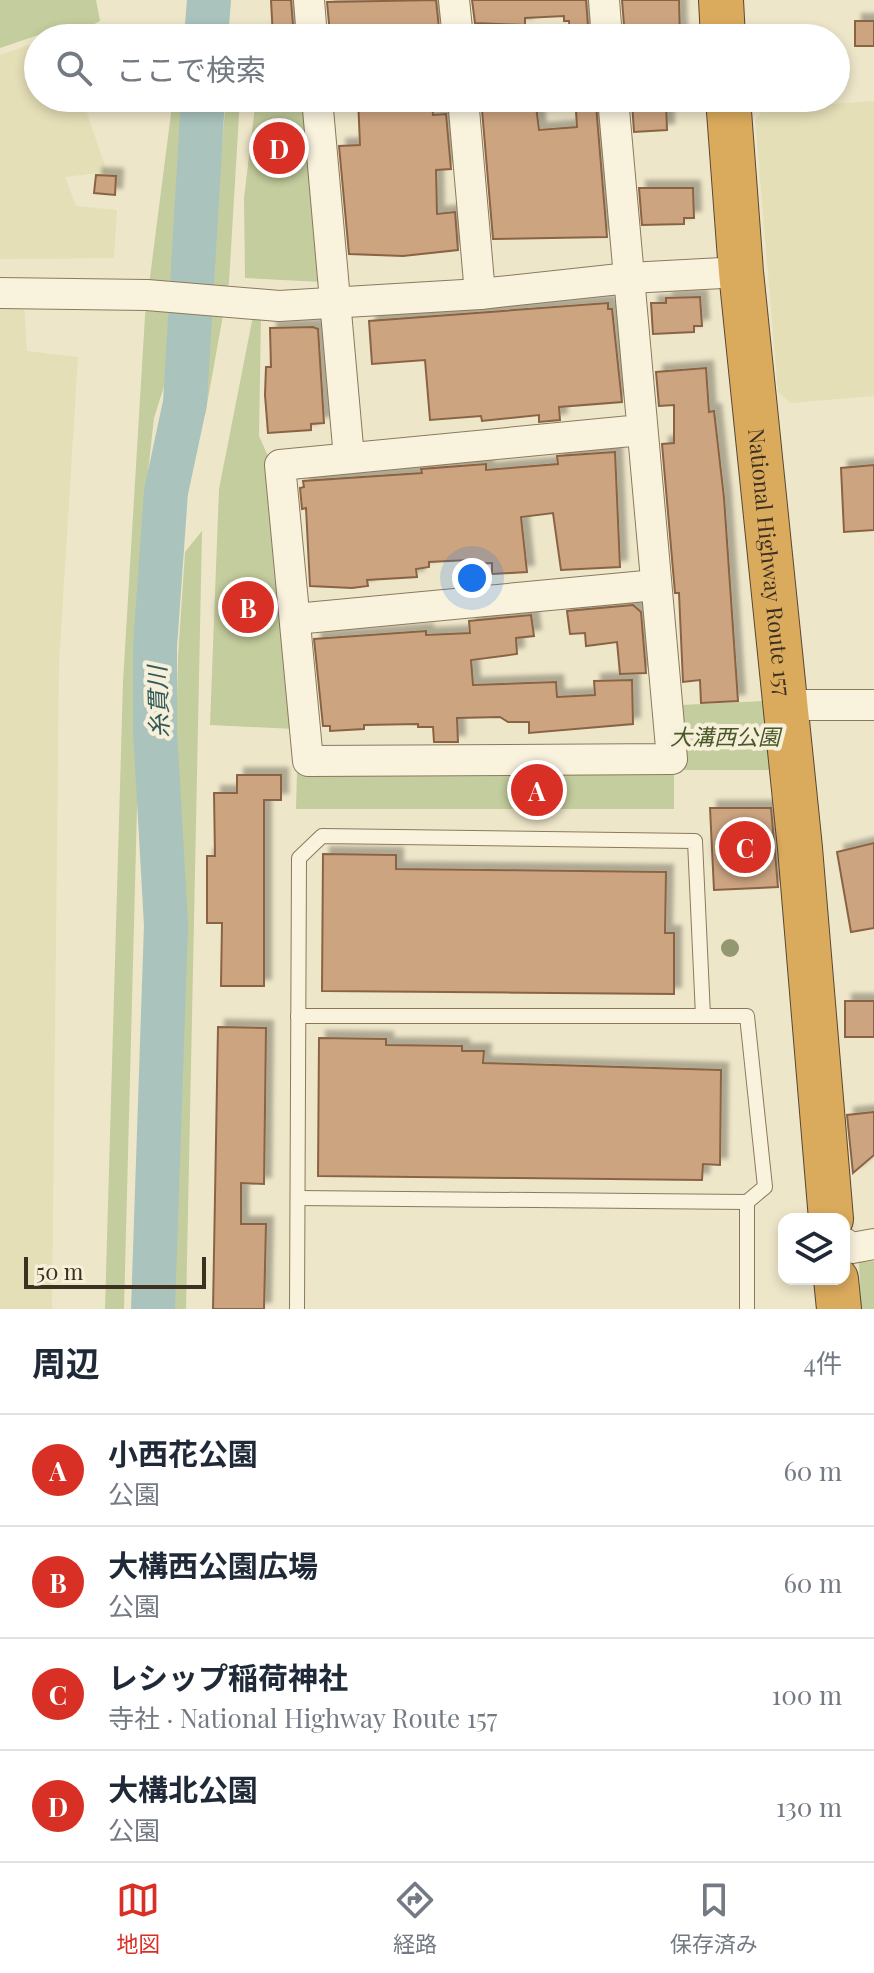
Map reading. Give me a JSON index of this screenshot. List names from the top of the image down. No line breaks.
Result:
{"streets":{"highway":["National Highway Route 157"]},"water":["糸貫川"],"parks":["大溝西公園"],"scale_bar":"50 m","page":{"search":"ここで検索","pins":["D","B","A","C"],"scale":"50 m","heading":["周辺","4件"],"list":[{"mark":"A","name":"小西花公園","note":"公園","value":"60 m"},{"mark":"B","name":"大構西公園広場","note":"公園","value":"60 m"},{"mark":"C","name":"レシップ稲荷神社","note":"寺社 · National Highway Route 157","value":"100 m"},{"mark":"D","name":"大構北公園","note":"公園","value":"130 m"}],"nav":["地図","経路","保存済み"]}}
